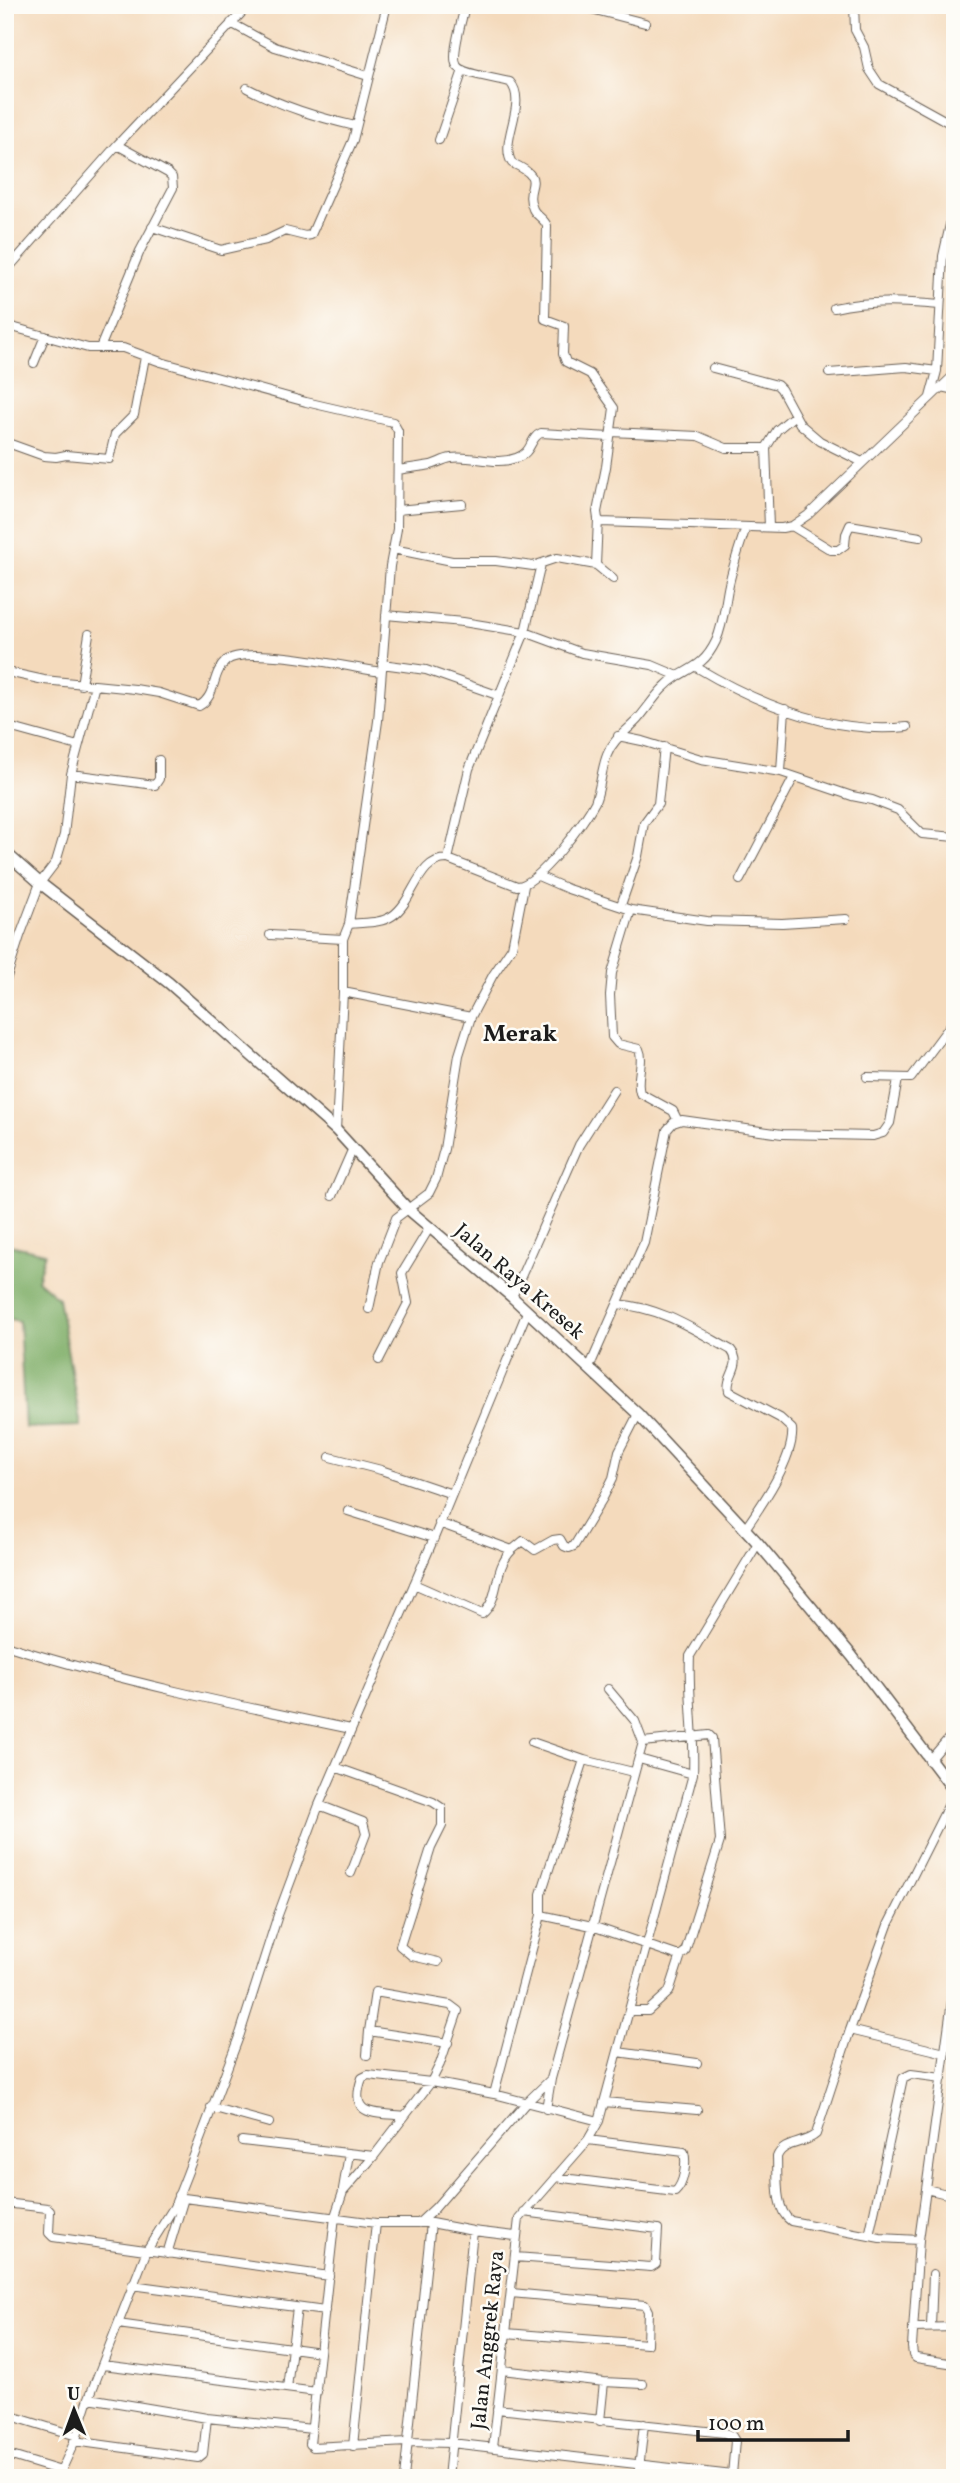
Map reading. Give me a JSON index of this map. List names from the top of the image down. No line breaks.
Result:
{"streets":{"main road":["Jalan Raya Kresek"],"street":["Jalan Anggrek Raya"]},"districts":["Merak"],"scale_bar":"100 m","north":"top"}
